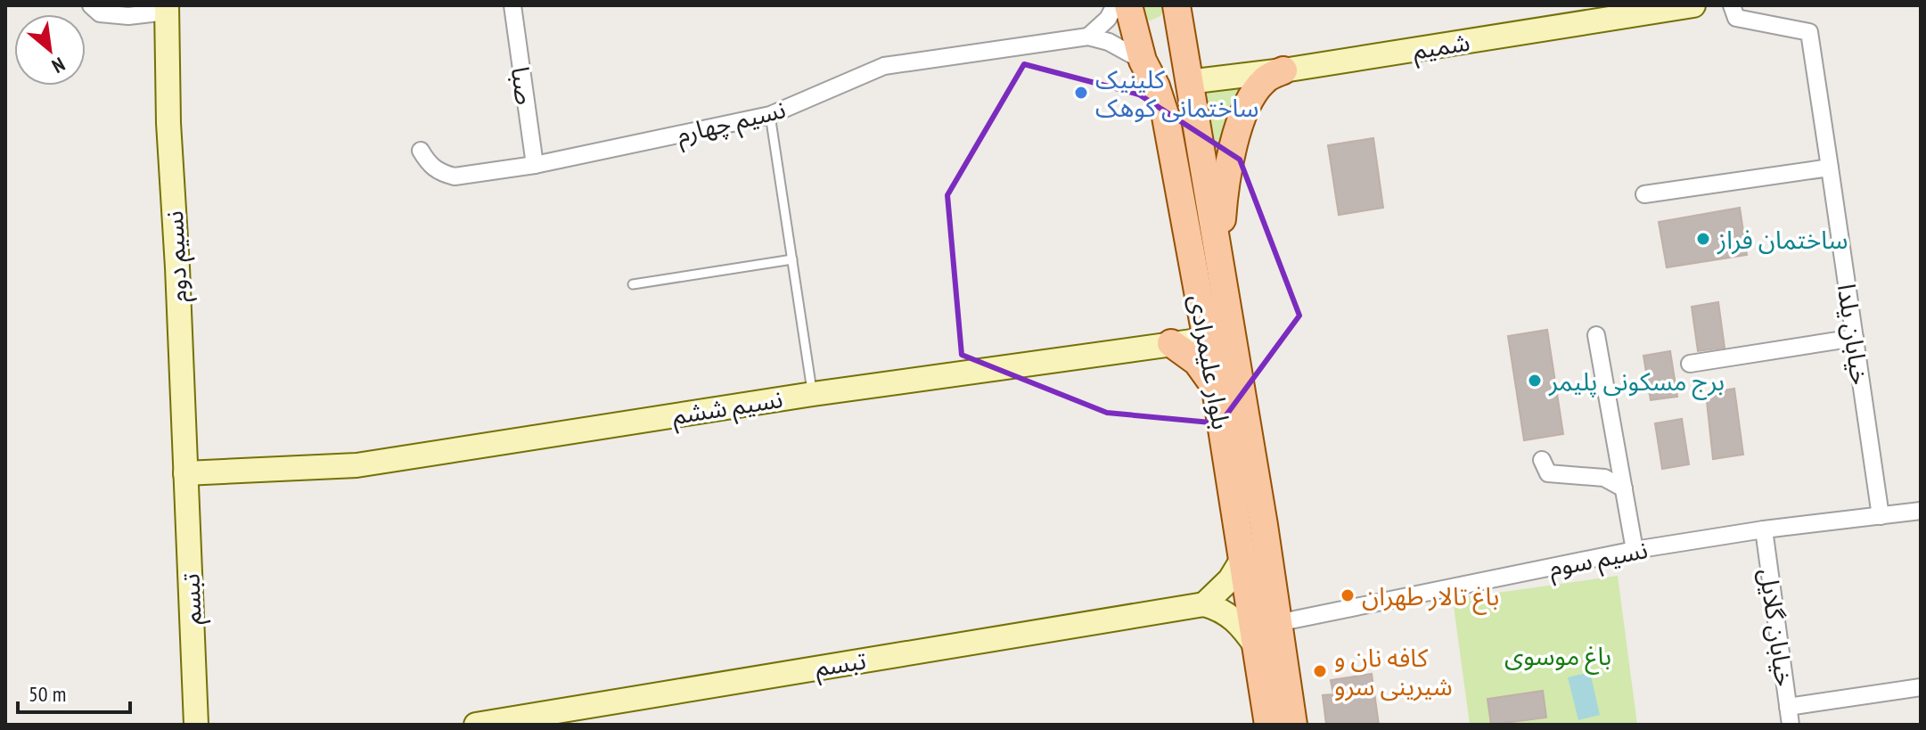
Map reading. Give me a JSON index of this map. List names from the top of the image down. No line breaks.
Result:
{"streets":{"main road":["بلوار علیمرادی"],"street":["شمیم","صبا","نسیم چهارم","نسیم دوم","خیابان یلدا","نسیم ششم","نسیم سوم","تبسم","خیابان گلایل"]},"crossings":[["شمیم","بلوار علیمرادی"],["صبا","نسیم چهارم"],["نسیم چهارم","بلوار علیمرادی"],["نسیم دوم","نسیم ششم"],["نسیم دوم","تبسم"],["خیابان یلدا","نسیم سوم"],["بلوار علیمرادی","نسیم ششم"],["بلوار علیمرادی","نسیم سوم"],["نسیم ششم","تبسم"],["نسیم سوم","خیابان گلایل"]],"parks":["باغ موسوی"],"places":["کلینیک ساختمانی کوهک","ساختمان فراز","برج مسکونی پلیمر","باغ تالار طهران","کافه نان و شیرینی سرو"],"scale_bar":"50 m","north":"bottom right"}
